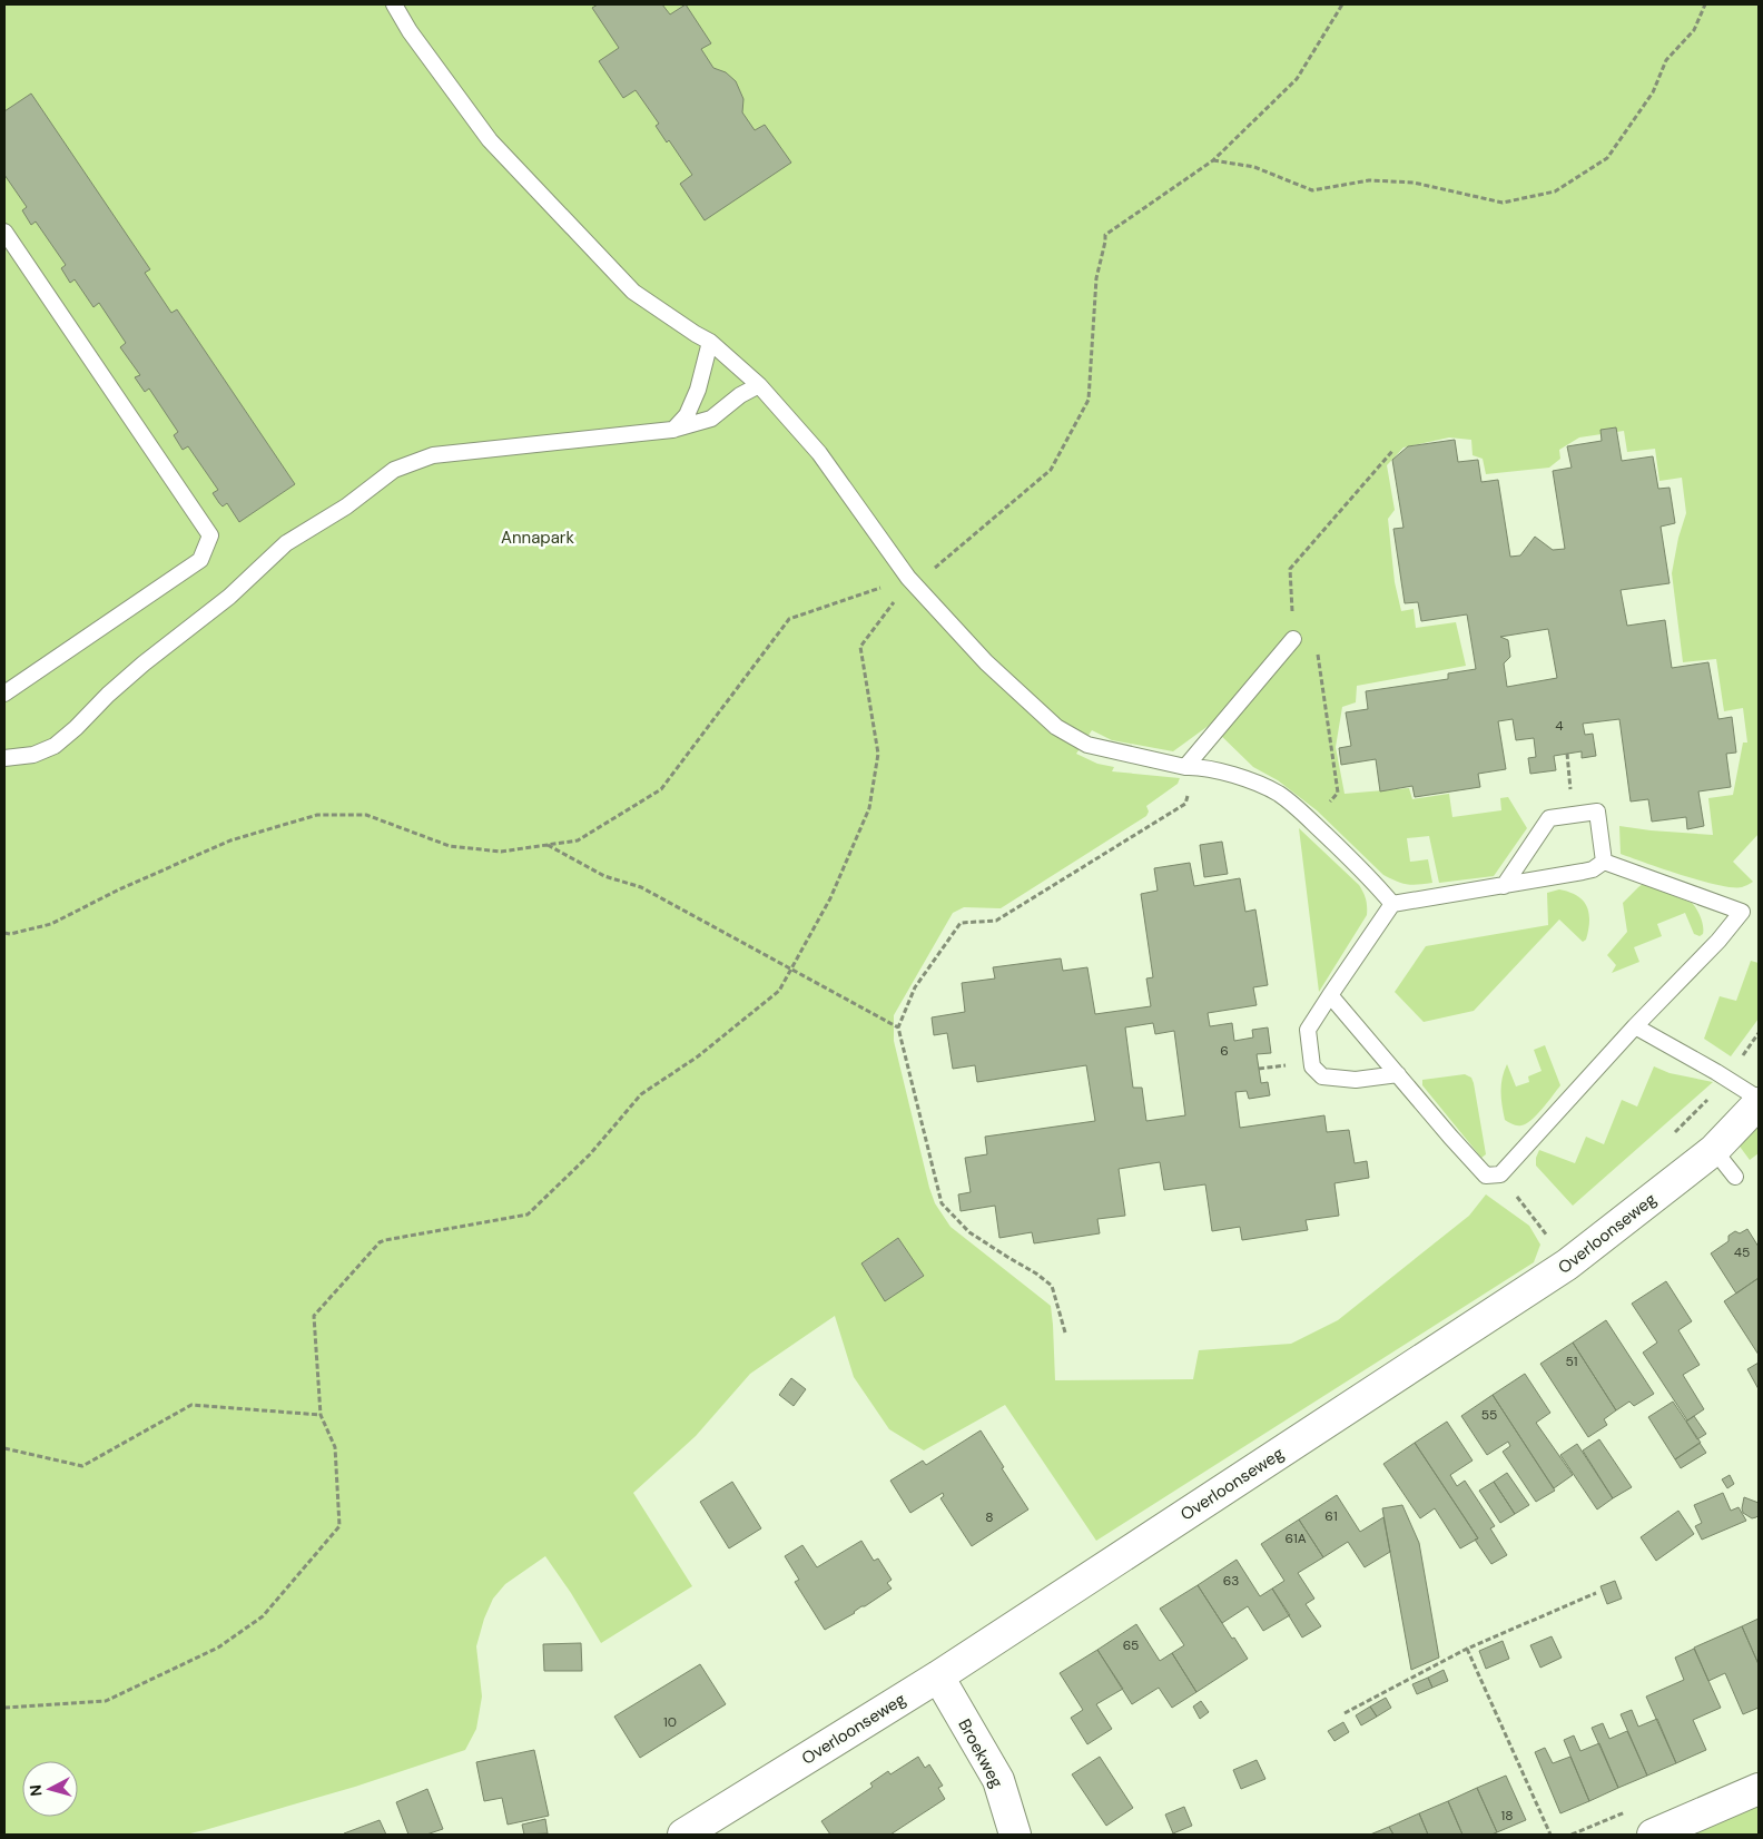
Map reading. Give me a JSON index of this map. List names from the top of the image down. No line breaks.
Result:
{"streets":{"street":["Overloonseweg","Broekweg"]},"crossings":[["Overloonseweg","Broekweg"]],"parks":["Annapark"],"house_numbers":["4","6","45","51","55","61","8","61A","63","65","10","18"],"north":"left"}
